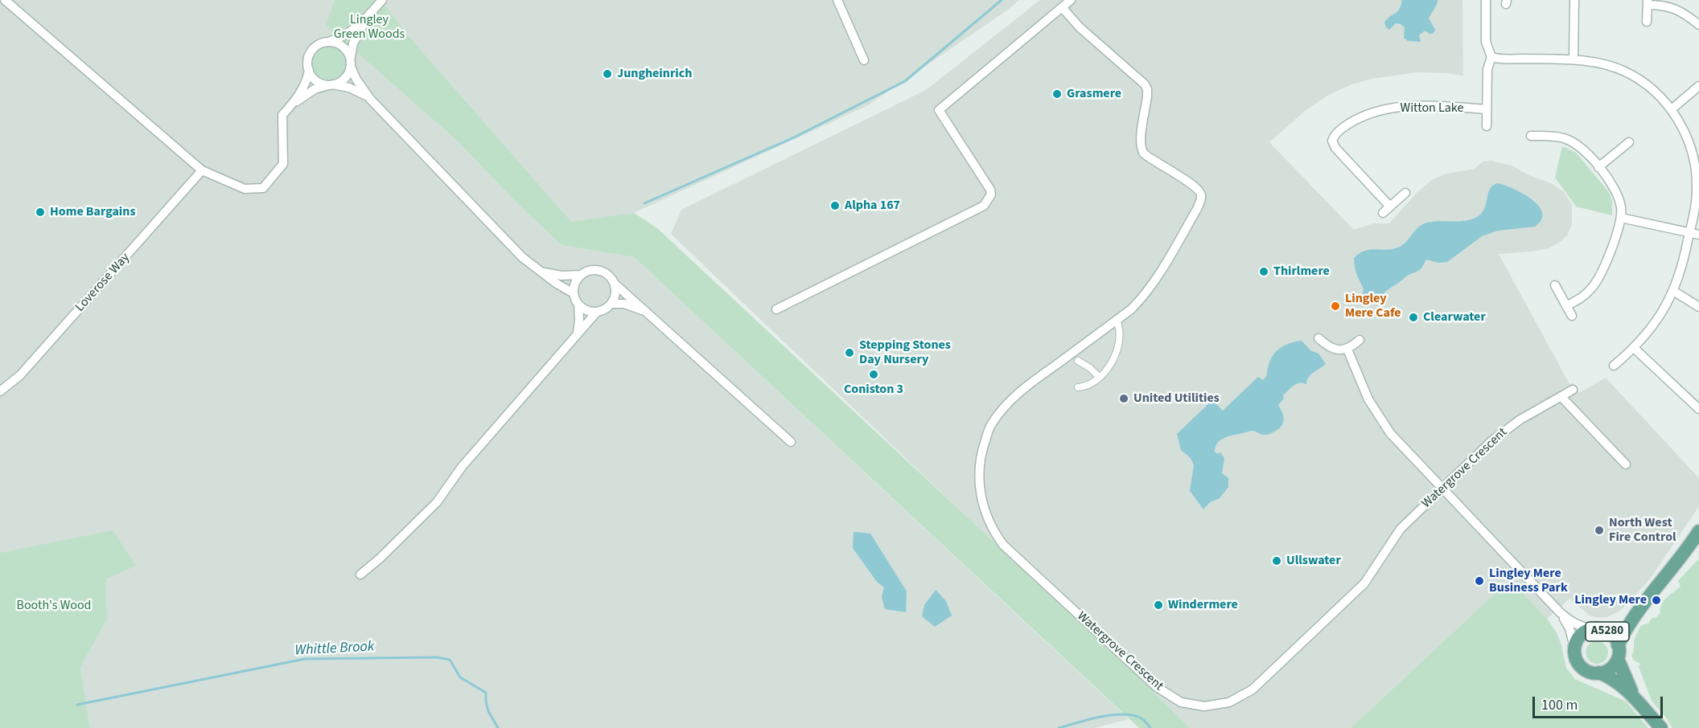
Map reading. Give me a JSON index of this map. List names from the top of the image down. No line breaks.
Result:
{"streets":{"main road":["A5280"],"street":["Witton Lake","Loverose Way","Watergrove Crescent"]},"water":["Whittle Brook"],"parks":["Lingley Green Woods","Booth's Wood"],"places":["Jungheinrich","Grasmere","Alpha 167","Home Bargains","Thirlmere","Lingley Mere Cafe","Clearwater","Stepping Stones Day Nursery","Coniston 3","United Utilities","North West Fire Control","Ullswater","Lingley Mere Business Park","Lingley Mere","Windermere"],"scale_bar":"100 m"}
